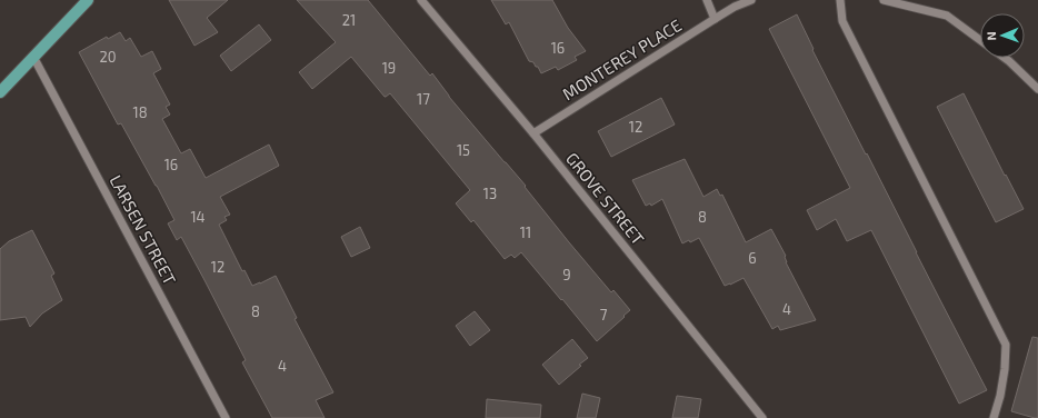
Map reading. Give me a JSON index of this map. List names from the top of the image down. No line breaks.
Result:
{"streets":{"street":["MONTEREY PLACE","GROVE STREET","LARSEN STREET"]},"crossings":[["MONTEREY PLACE","GROVE STREET"]],"house_numbers":["21","16","20","19","17","18","12","15","16","13","14","8","11","6","12","9","4","8","7","4"],"north":"left"}
